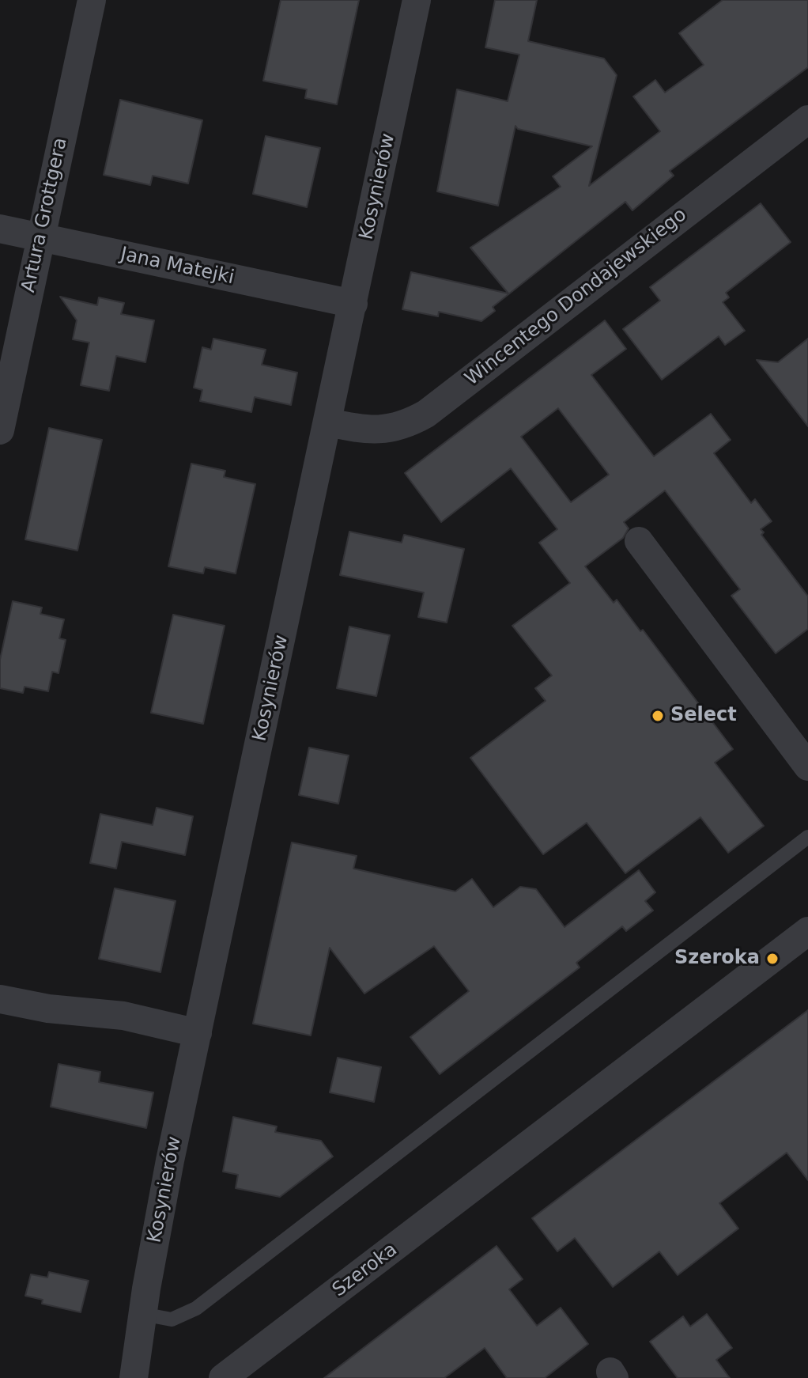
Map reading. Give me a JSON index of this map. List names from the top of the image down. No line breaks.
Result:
{"streets":{"street":["Kosynierów","Artura Grottgera","Jana Matejki","Wincentego Dondajewskiego","Szeroka"]},"crossings":[["Kosynierów","Jana Matejki"],["Kosynierów","Wincentego Dondajewskiego"],["Artura Grottgera","Jana Matejki"]],"places":["Select","Szeroka"]}
